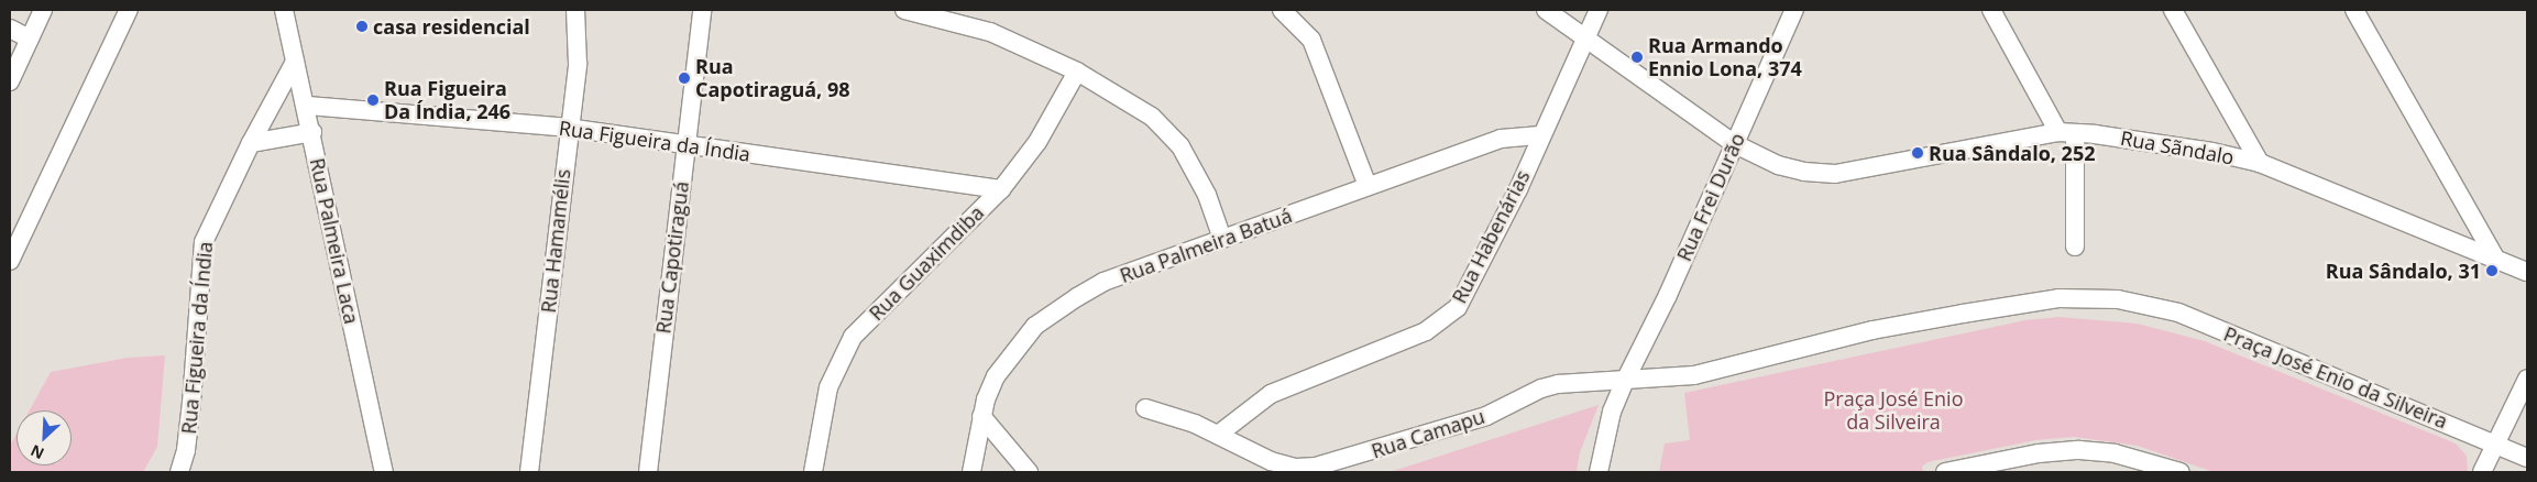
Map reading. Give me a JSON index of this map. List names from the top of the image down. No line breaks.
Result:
{"streets":{"street":["Rua Figueira da Índia","Rua Sãndalo","Rua Frei Durão","Rua Habenárias","Rua Palmeira Laca","Rua Hamamélis","Rua Palmeira Batuá","Rua Capotiraguá","Rua Guaximdiba","Praça José Enio da Silveira","Rua Camapu"]},"crossings":[["Rua Figueira da Índia","Rua Palmeira Laca"],["Rua Figueira da Índia","Rua Hamamélis"],["Rua Figueira da Índia","Rua Capotiraguá"],["Rua Figueira da Índia","Rua Guaximdiba"],["Rua Sãndalo","Rua Frei Durão"],["Rua Sãndalo","Rua Habenárias"],["Rua Frei Durão","Praça José Enio da Silveira"],["Rua Frei Durão","Rua Camapu"],["Rua Habenárias","Rua Palmeira Batuá"],["Rua Habenárias","Rua Camapu"],["Praça José Enio da Silveira","Rua Camapu"]],"parks":["Praça José Enio da Silveira"],"places":["casa residencial","Rua Armando Ennio Lona, 374","Rua Capotiraguá, 98","Rua Figueira Da Índia, 246","Rua Sândalo, 252","Rua Sândalo, 31"],"north":"bottom left"}
